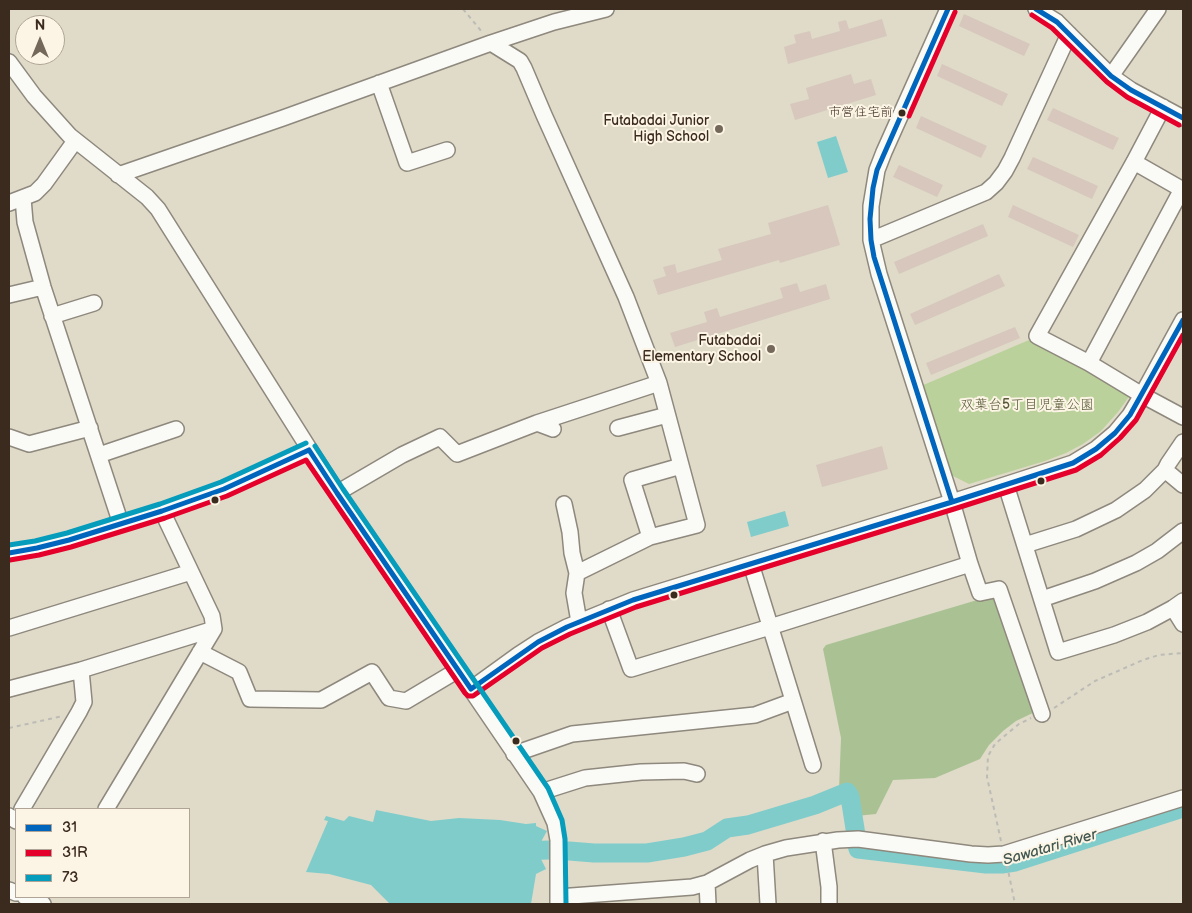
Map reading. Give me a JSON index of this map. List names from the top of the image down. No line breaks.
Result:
{"water":["Sawatari River"],"parks":["双葉台5丁目児童公園"],"places":["市営住宅前","Futabadai Junior High School","Futabadai Elementary School"],"lines":["transit line 31","transit line 31R","transit line 73"],"legend":["31","31R","73"],"north":"top"}
